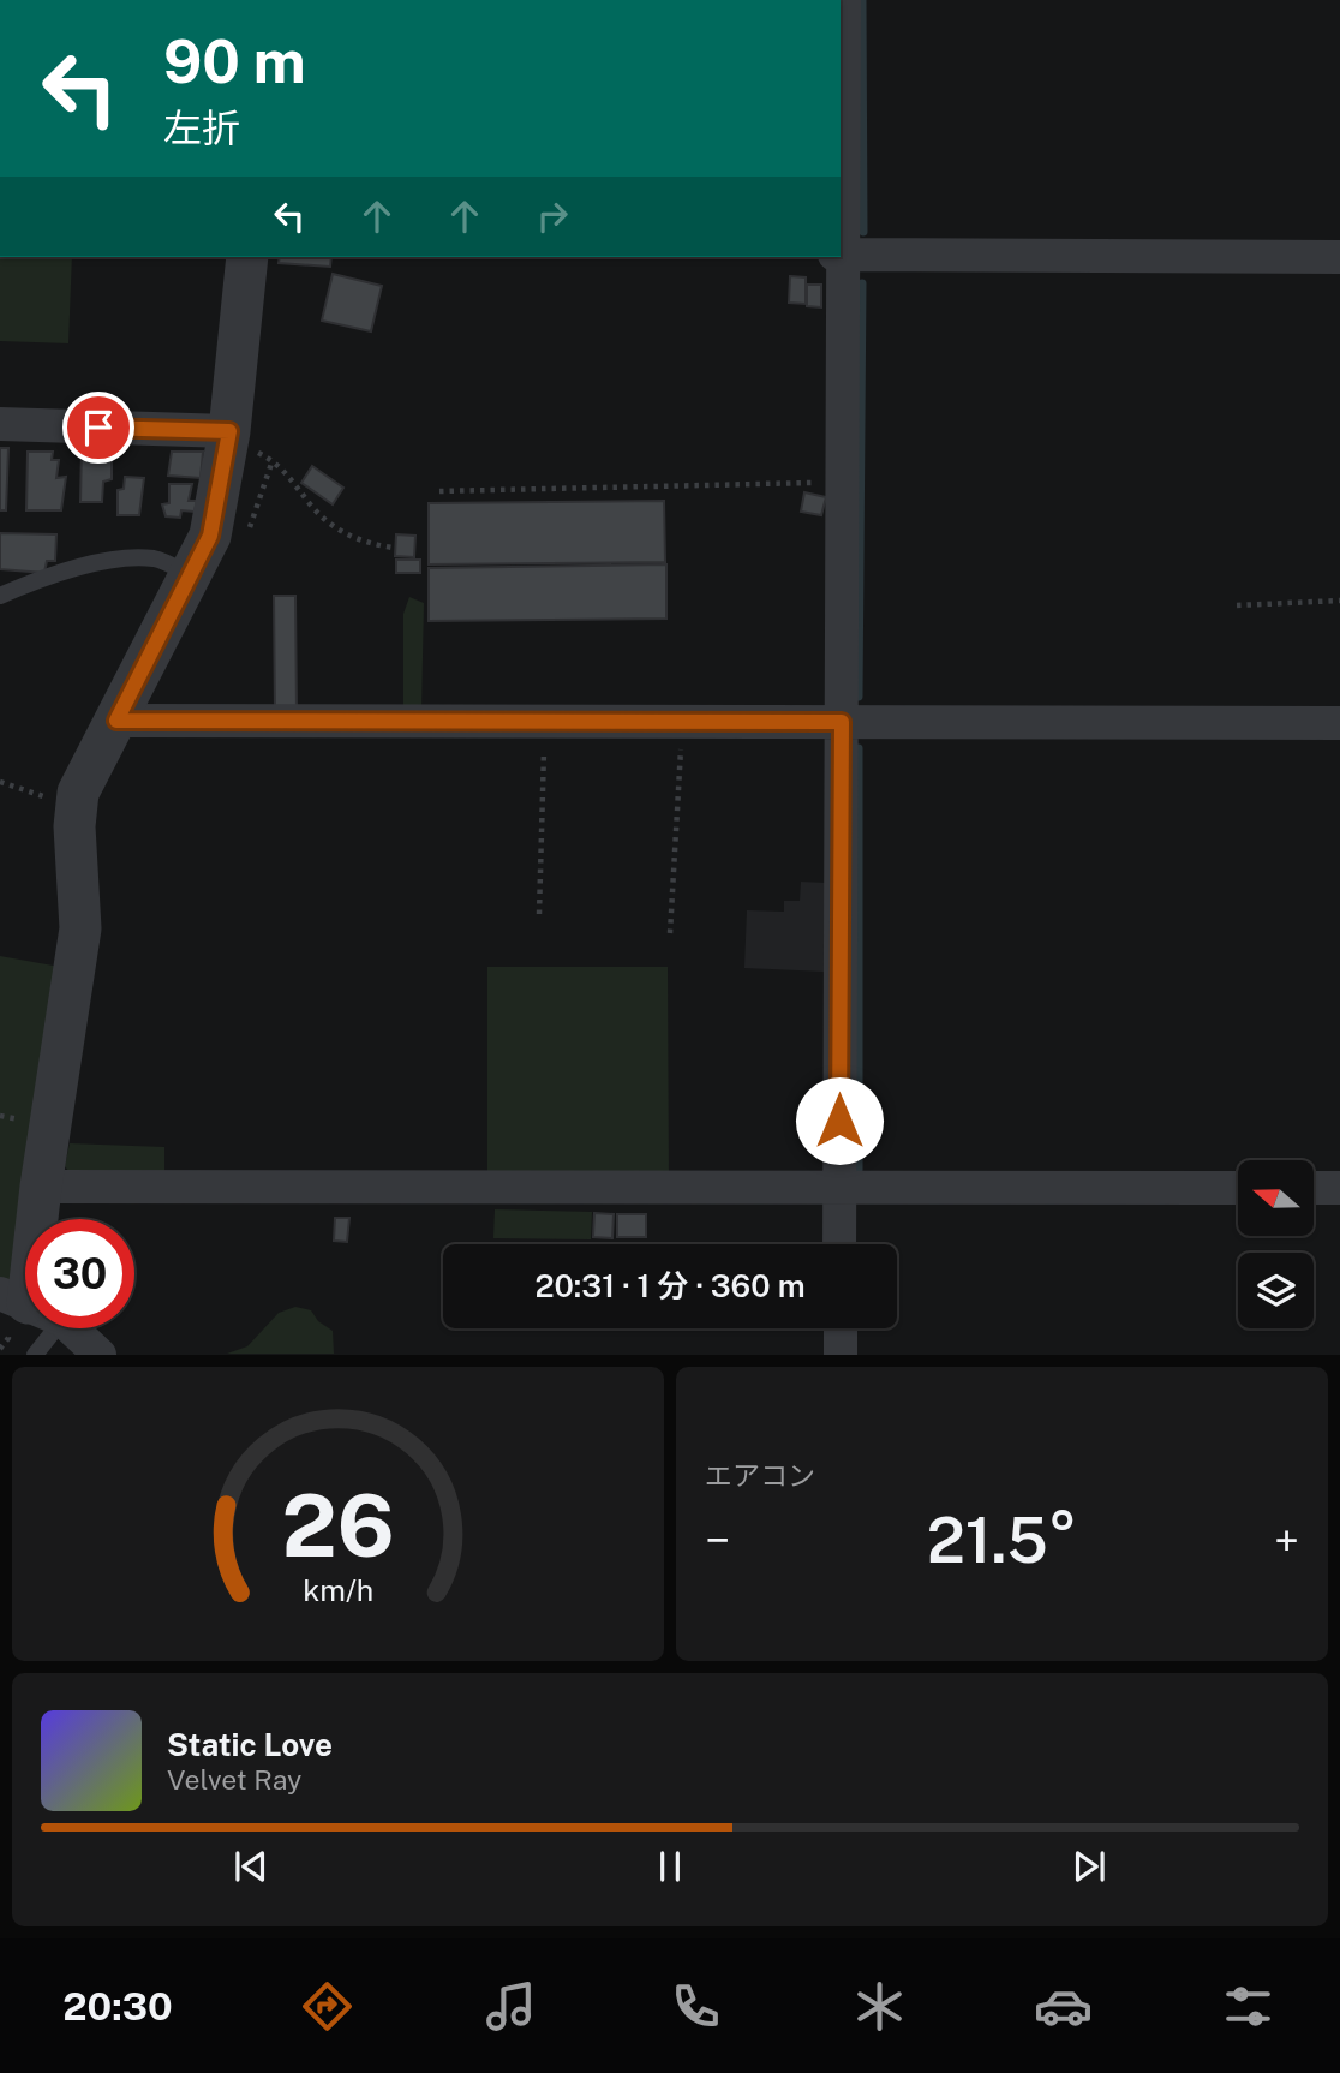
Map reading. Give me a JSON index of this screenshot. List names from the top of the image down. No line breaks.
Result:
{"north":"left","page":{"turn":["90 m","左折"],"limit":"30","trip":"20:31 · 1 分 · 360 m","tile":"エアコン","heat":["−","21.5°","+"],"song":["Static Love","Velvet Ray"],"tabs":"20:30","gauge":["26","km/h"]}}
